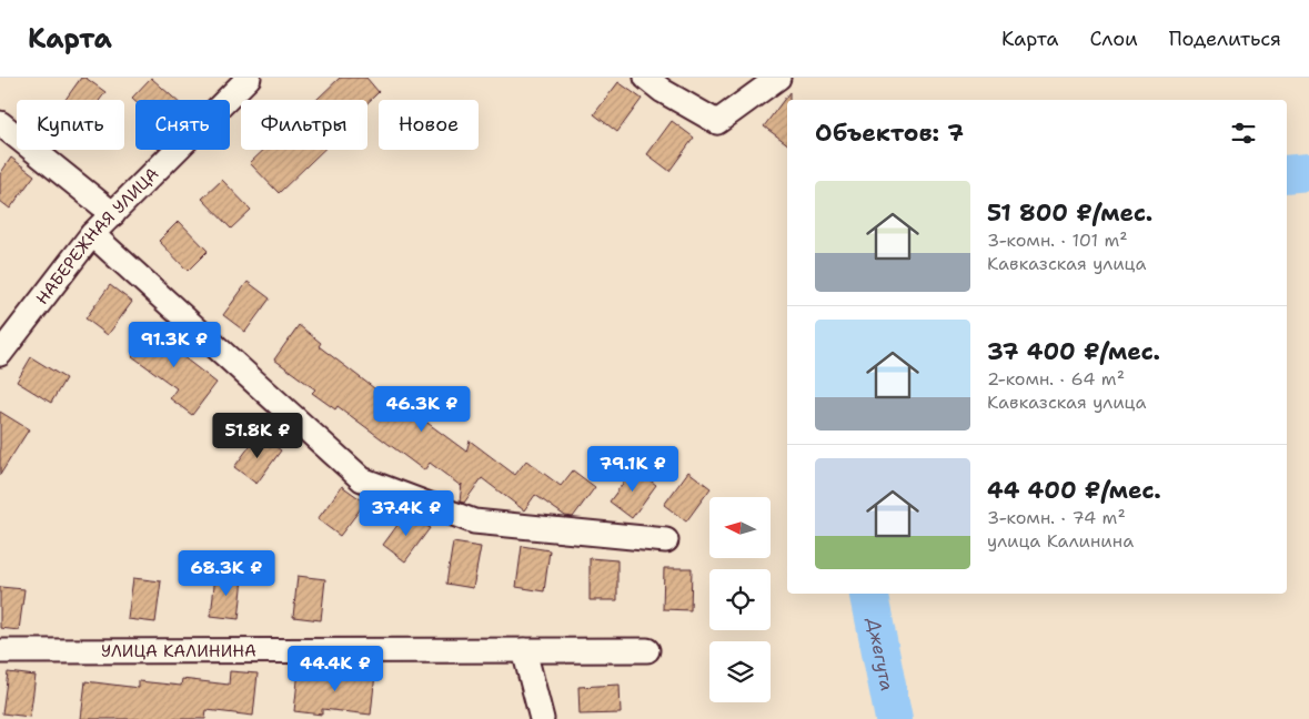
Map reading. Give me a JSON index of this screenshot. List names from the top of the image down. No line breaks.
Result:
{"streets":{"street":["НАБЕРЕЖНАЯ УЛИЦА","УЛИЦА КАЛИНИНА"]},"water":["Джегута"],"north":"left","page":{"header":"Карта","nav":["Карта","Слои","Поделиться"],"chip":["Купить","Снять","Фильтры","Новое"],"heading":"Объектов: 7","list":[{"name":"51 800 ₽/мес.","note":"3-комн. · 101 m² · Кавказская улица"},{"name":"37 400 ₽/мес.","note":"2-комн. · 64 m² · Кавказская улица"},{"name":"44 400 ₽/мес.","note":"3-комн. · 74 m² · улица Калинина"}],"price":["91.3K ₽","46.3K ₽","51.8K ₽","79.1K ₽","37.4K ₽","68.3K ₽","44.4K ₽"]}}
